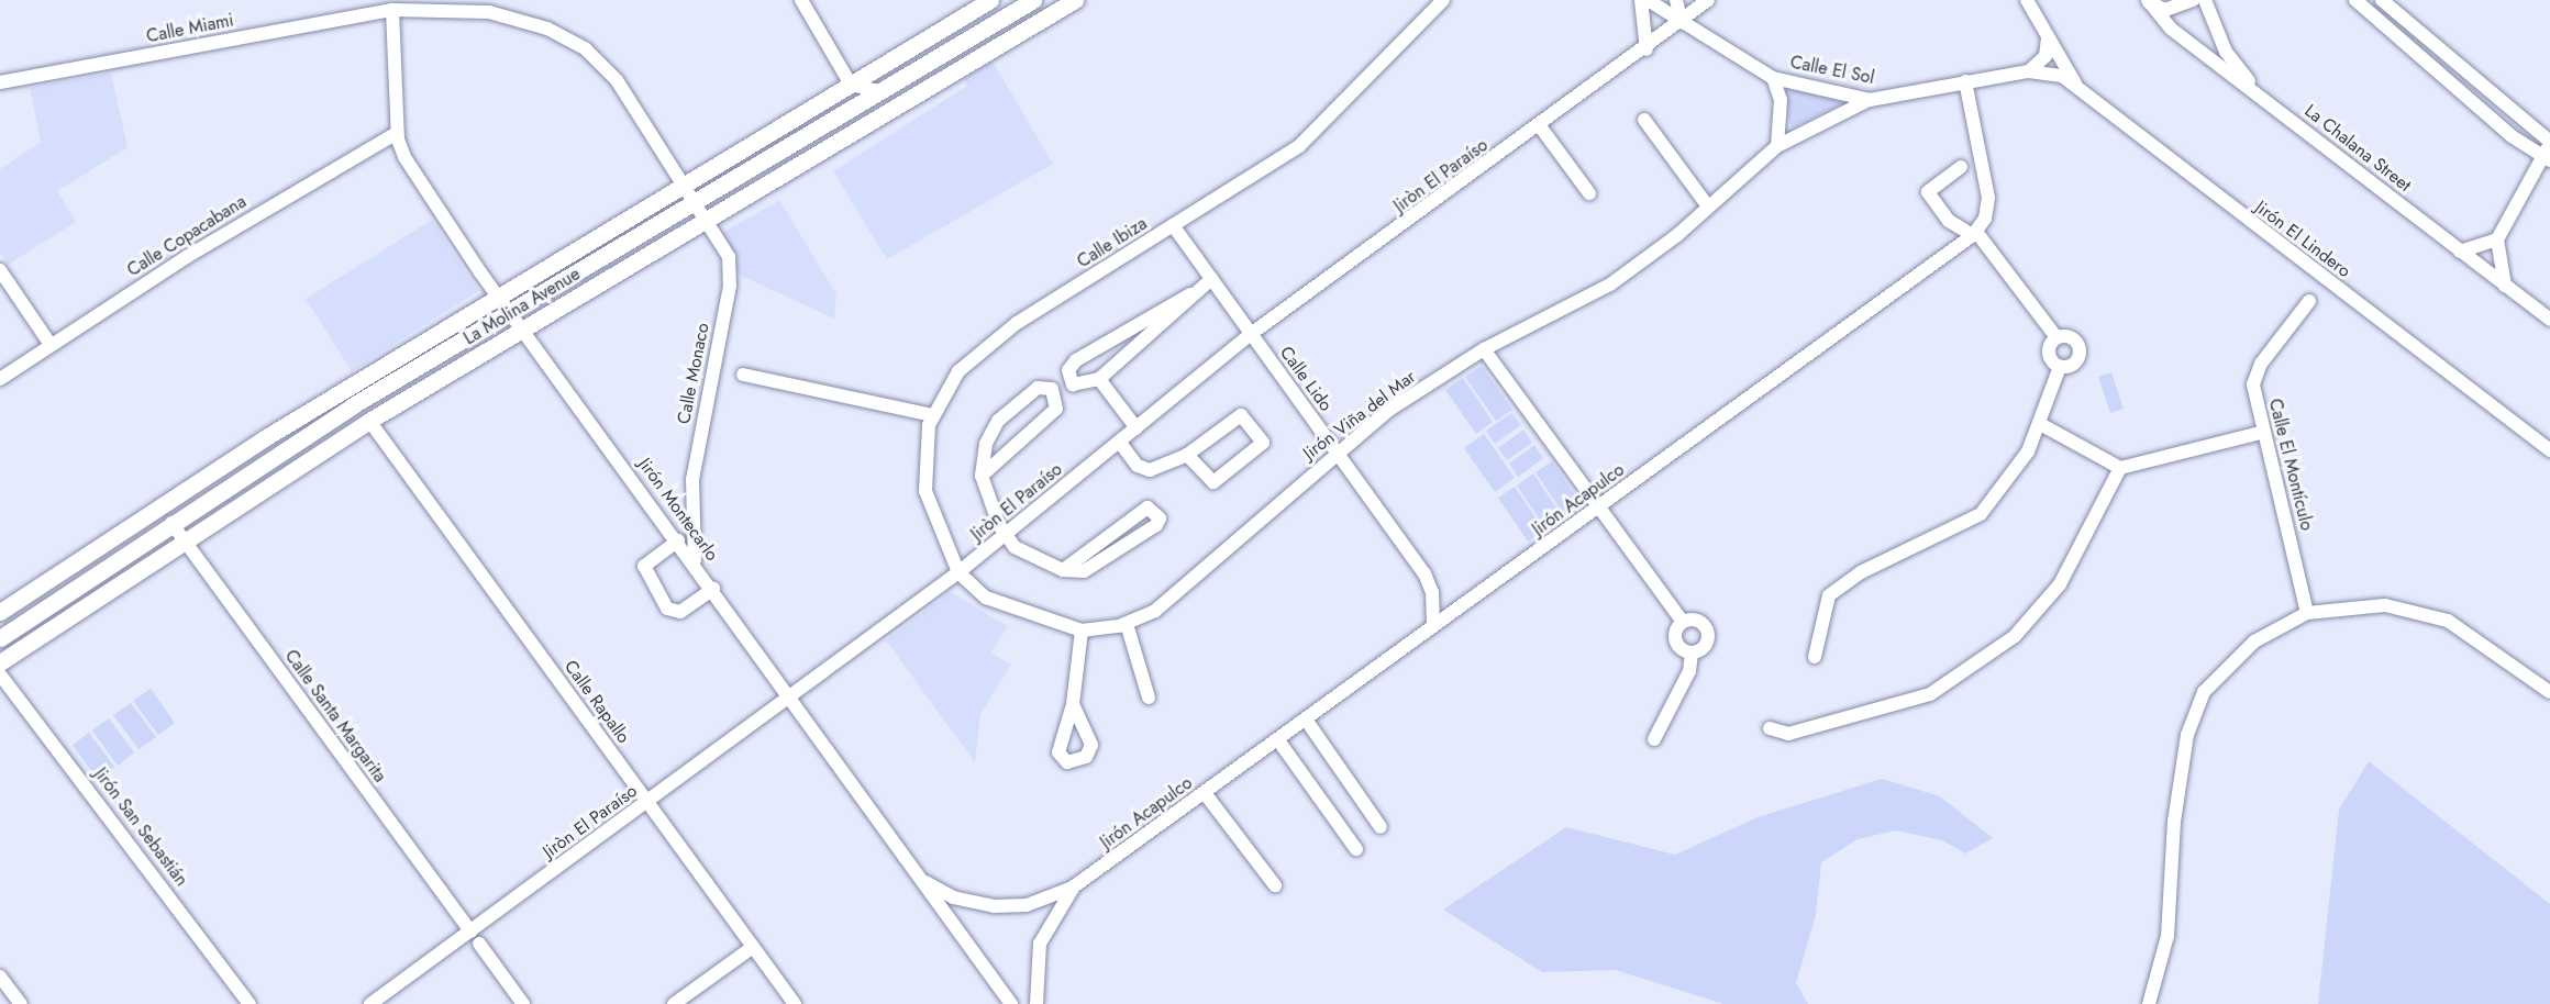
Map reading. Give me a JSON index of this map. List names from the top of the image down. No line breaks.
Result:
{"streets":{"main road":["La Molina Avenue"],"street":["Calle Miami","Calle El Sol","La Chalana Street","Jiròn El Paraíso","Calle Copacabana","Jirón El Lindero","Calle Ibiza","Calle Monaco","Calle Lido","Jirón Viña del Mar","Calle El Montículo","Jirón Acapulco","Jirón Montecarlo","Calle Rapallo","Calle Santa Margarita","Jirón San Sebastián"]},"crossings":[["Calle Miami","La Molina Avenue"],["Calle Miami","Calle Monaco"],["Calle Miami","Jirón Montecarlo"],["Calle El Sol","Jiròn El Paraíso"],["Calle El Sol","Jirón El Lindero"],["Calle El Sol","Jirón Viña del Mar"],["Jiròn El Paraíso","Calle Ibiza"],["Jiròn El Paraíso","Calle Lido"],["Jiròn El Paraíso","Jirón Viña del Mar"],["Jiròn El Paraíso","Jirón Montecarlo"],["Jiròn El Paraíso","Calle Rapallo"],["Jiròn El Paraíso","Calle Santa Margarita"],["Calle Copacabana","Jirón Montecarlo"],["Calle Ibiza","Calle Lido"],["Calle Ibiza","Jirón Viña del Mar"],["La Molina Avenue","Calle Monaco"],["La Molina Avenue","Jirón Montecarlo"],["La Molina Avenue","Calle Rapallo"],["La Molina Avenue","Calle Santa Margarita"],["Calle Monaco","Jirón Montecarlo"],["Calle Lido","Jirón Viña del Mar"],["Calle Lido","Jirón Acapulco"],["Jirón Acapulco","Jirón Montecarlo"]]}
